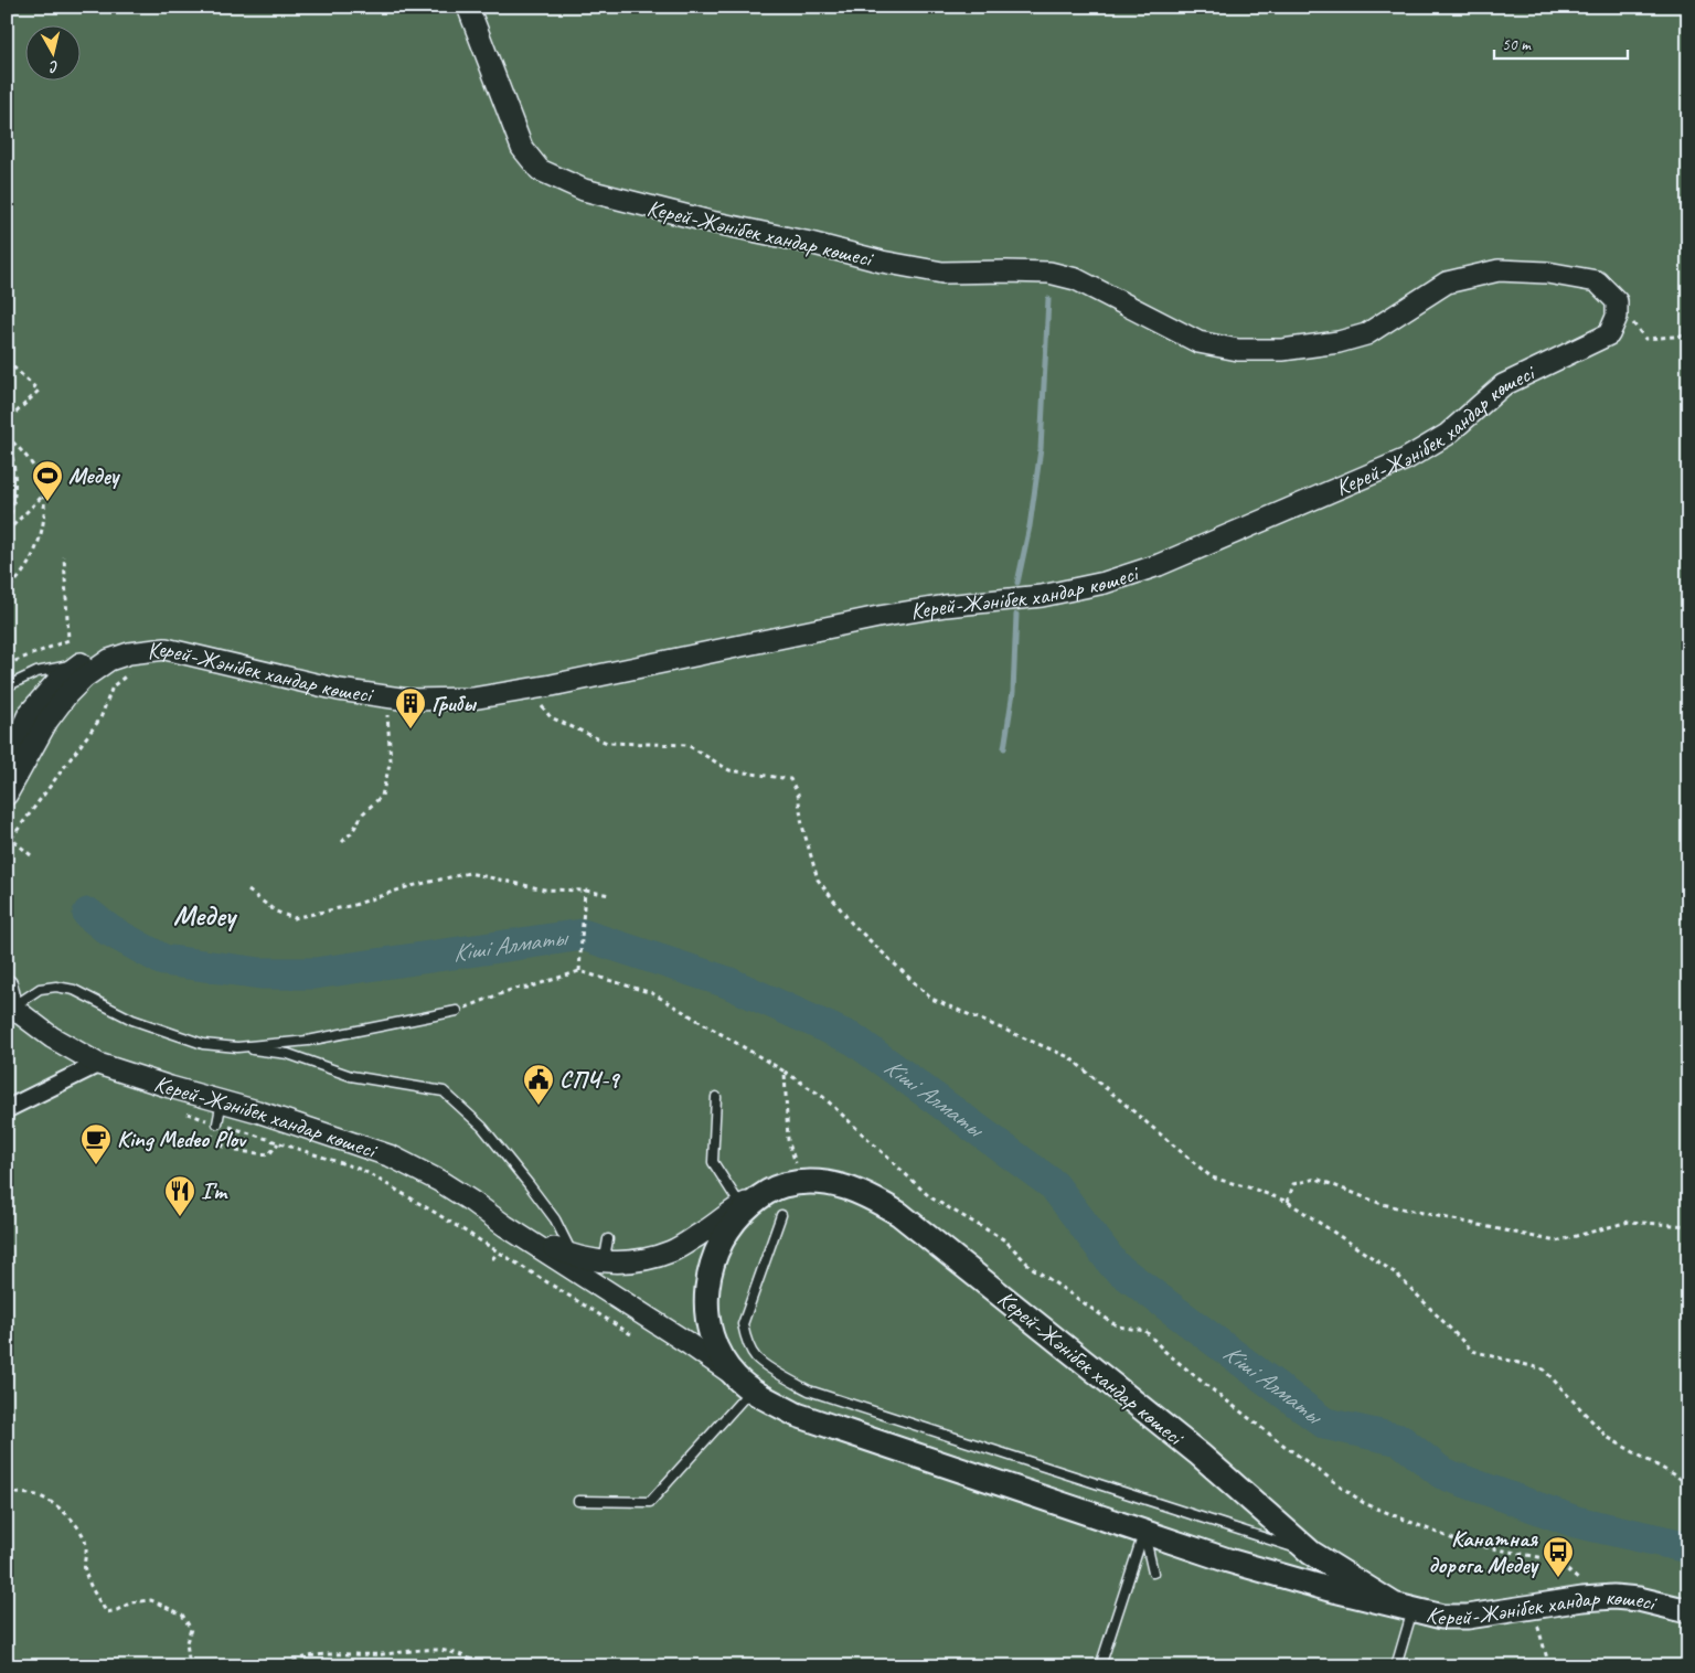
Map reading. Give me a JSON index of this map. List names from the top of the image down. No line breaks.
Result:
{"streets":{"main road":["Керей-Жәнібек хандар көшесі"]},"districts":["Медеу"],"water":["Кіші Алматы"],"places":{"sports":["Медеу"],"building":["Грибы"],"public building":["СПЧ-9"],"cafe":["King Medeo Plov"],"restaurant":["I'm"],"bus stop":["Канатная дорога Медеу"]},"scale_bar":"50 m","north":"bottom"}
